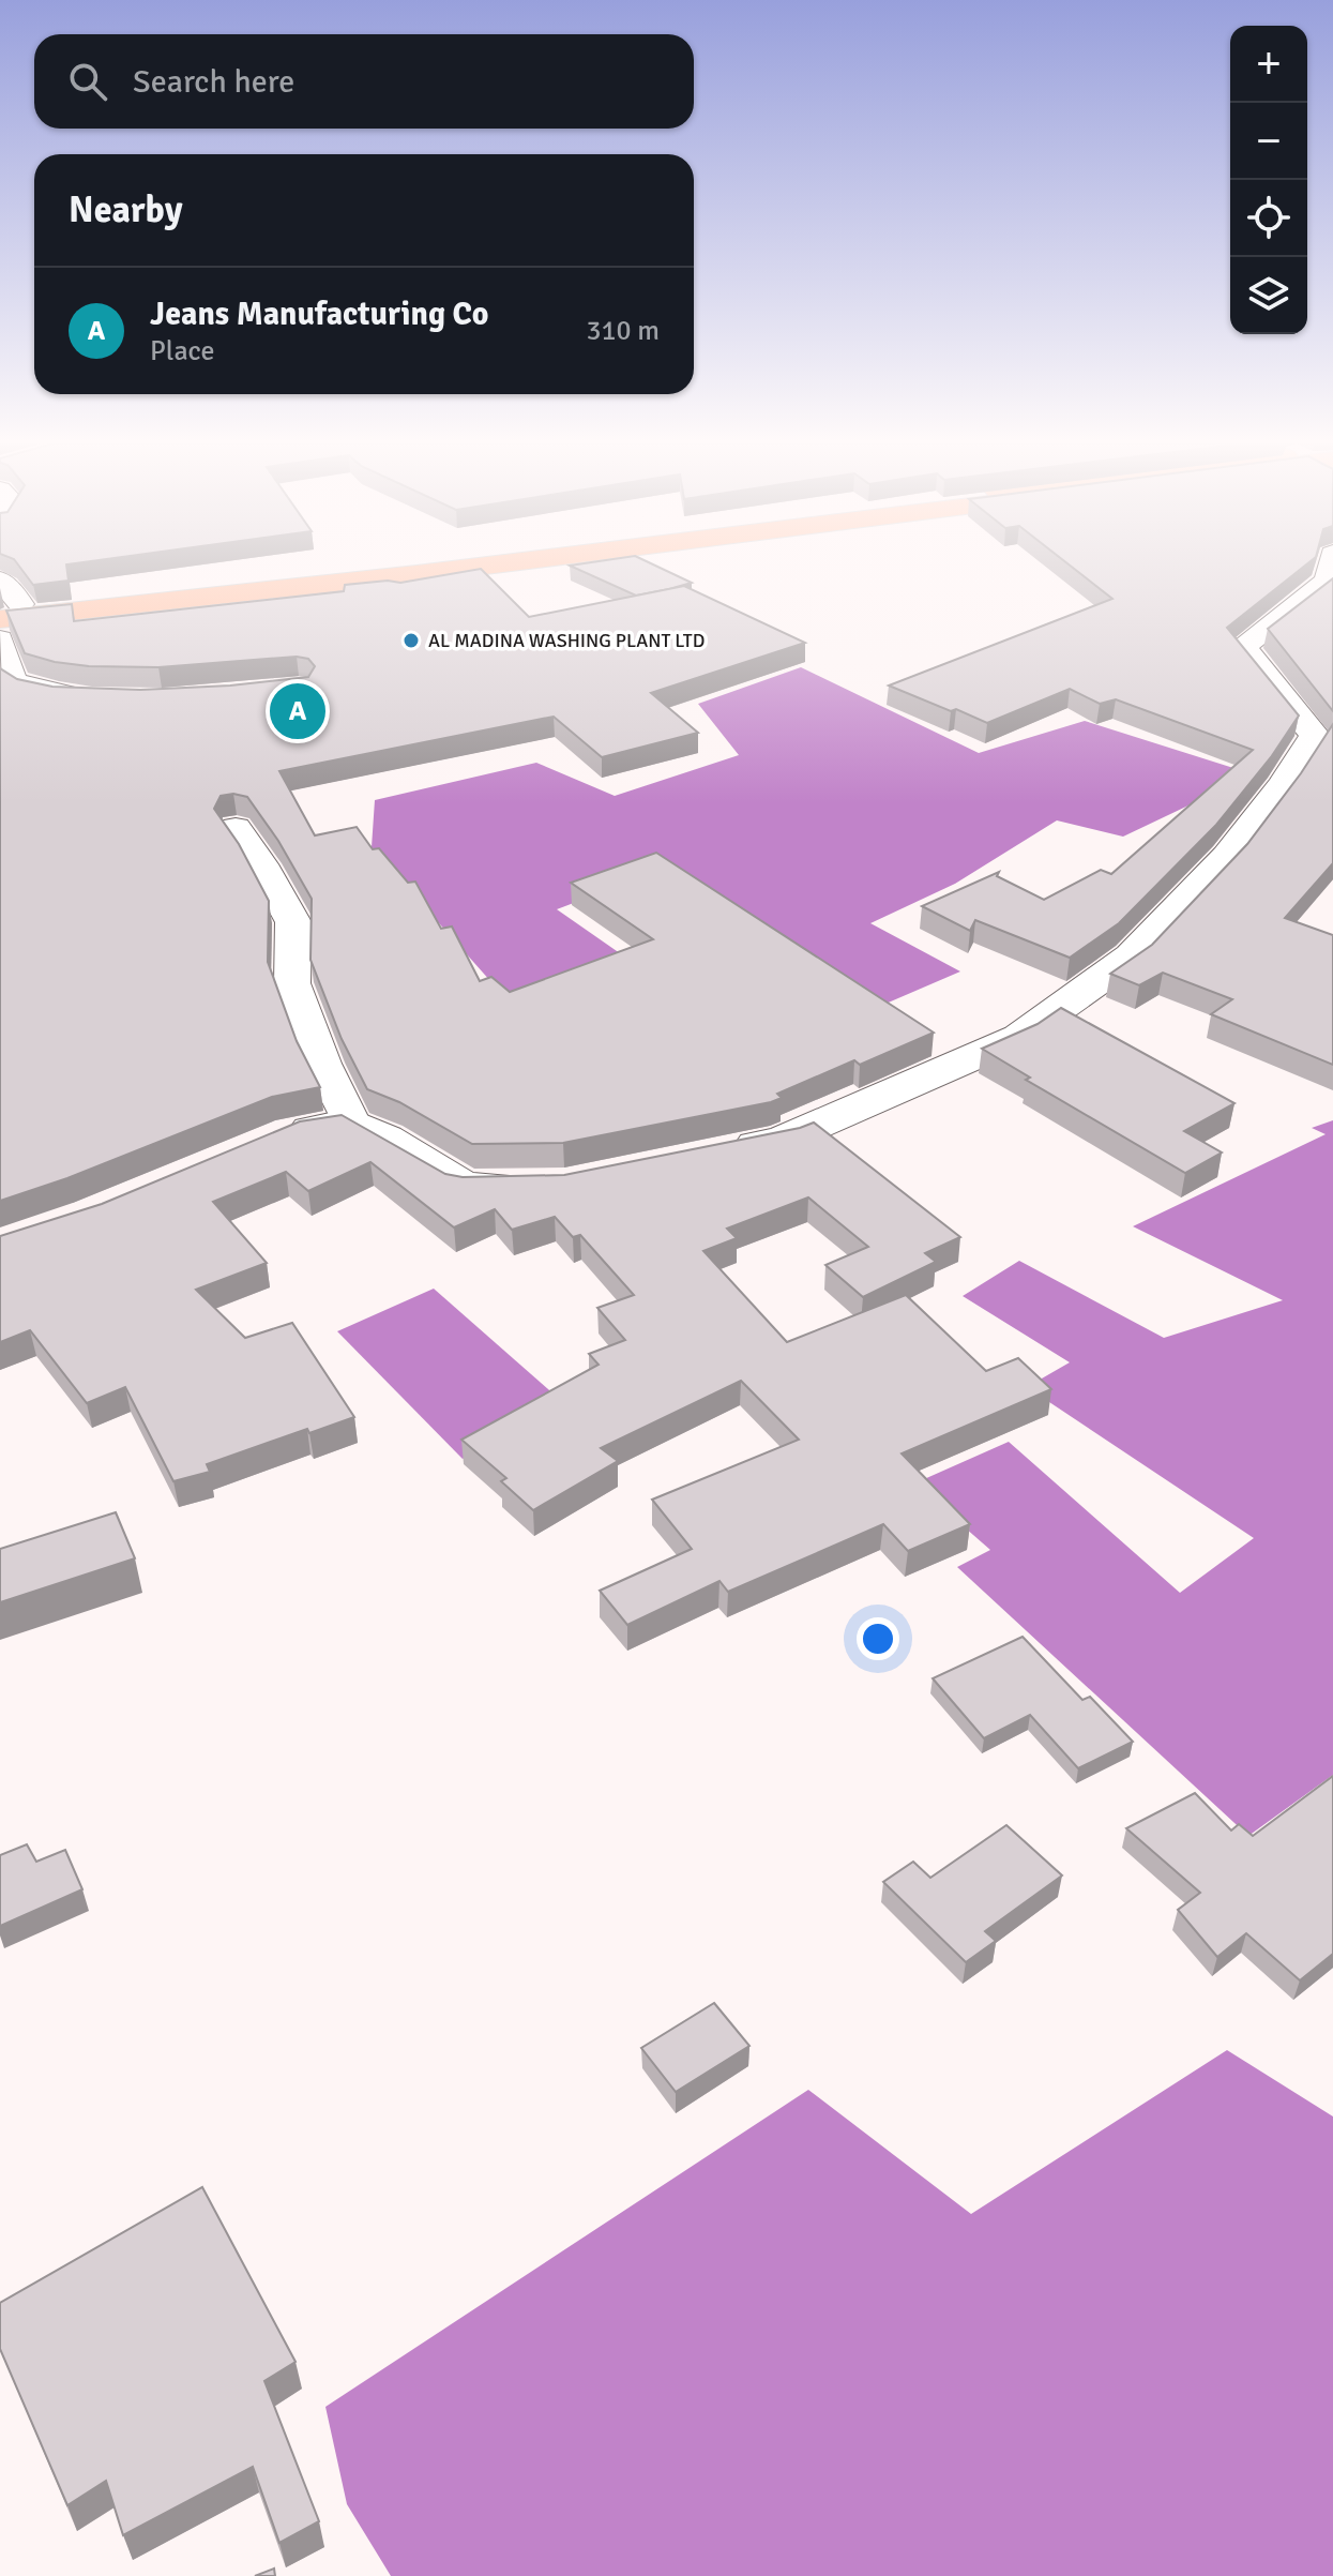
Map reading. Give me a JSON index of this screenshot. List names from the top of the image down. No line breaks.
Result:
{"places":["AL MADINA WASHING PLANT LTD"],"page":{"map_buttons":["+","−"],"search":"Search here","heading":"Nearby","list":[{"mark":"A","name":"Jeans Manufacturing Co","note":"Place","value":"310 m"}],"pins":"A"}}
